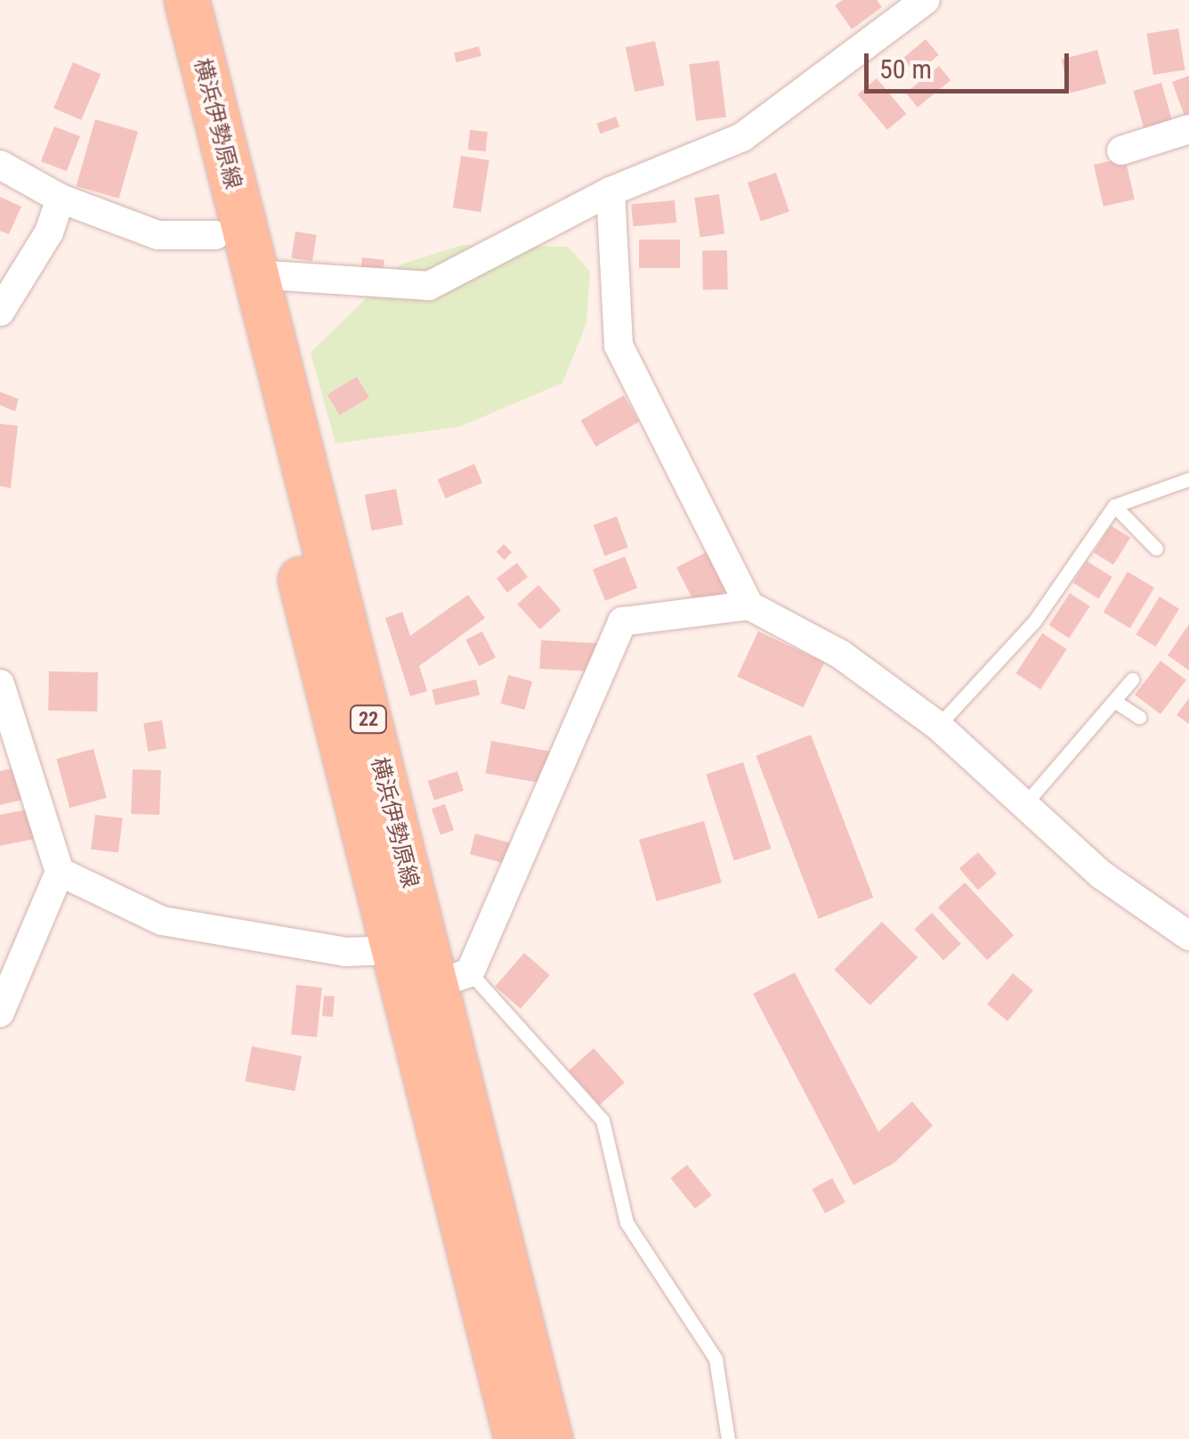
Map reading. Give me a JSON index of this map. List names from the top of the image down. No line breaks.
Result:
{"streets":{"main road":["横浜伊勢原線","22"]},"scale_bar":"50 m"}
